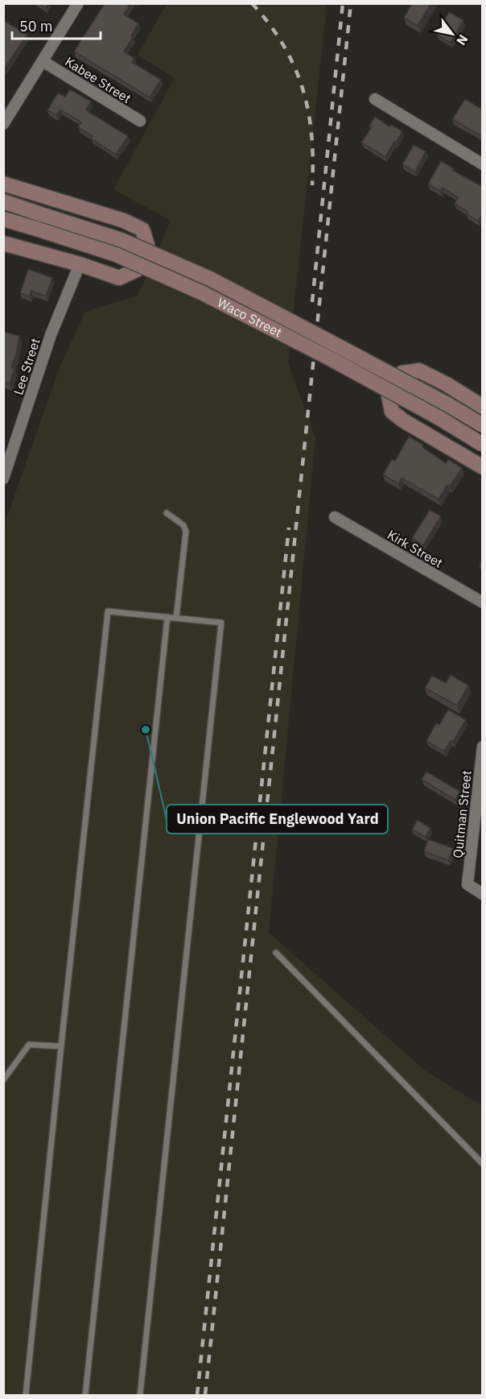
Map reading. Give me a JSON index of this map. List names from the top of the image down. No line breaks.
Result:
{"streets":{"main road":["Waco Street"],"street":["Kabee Street","Lee Street","Kirk Street","Quitman Street"]},"places":["Union Pacific Englewood Yard"],"scale_bar":"50 m","north":"bottom right"}
